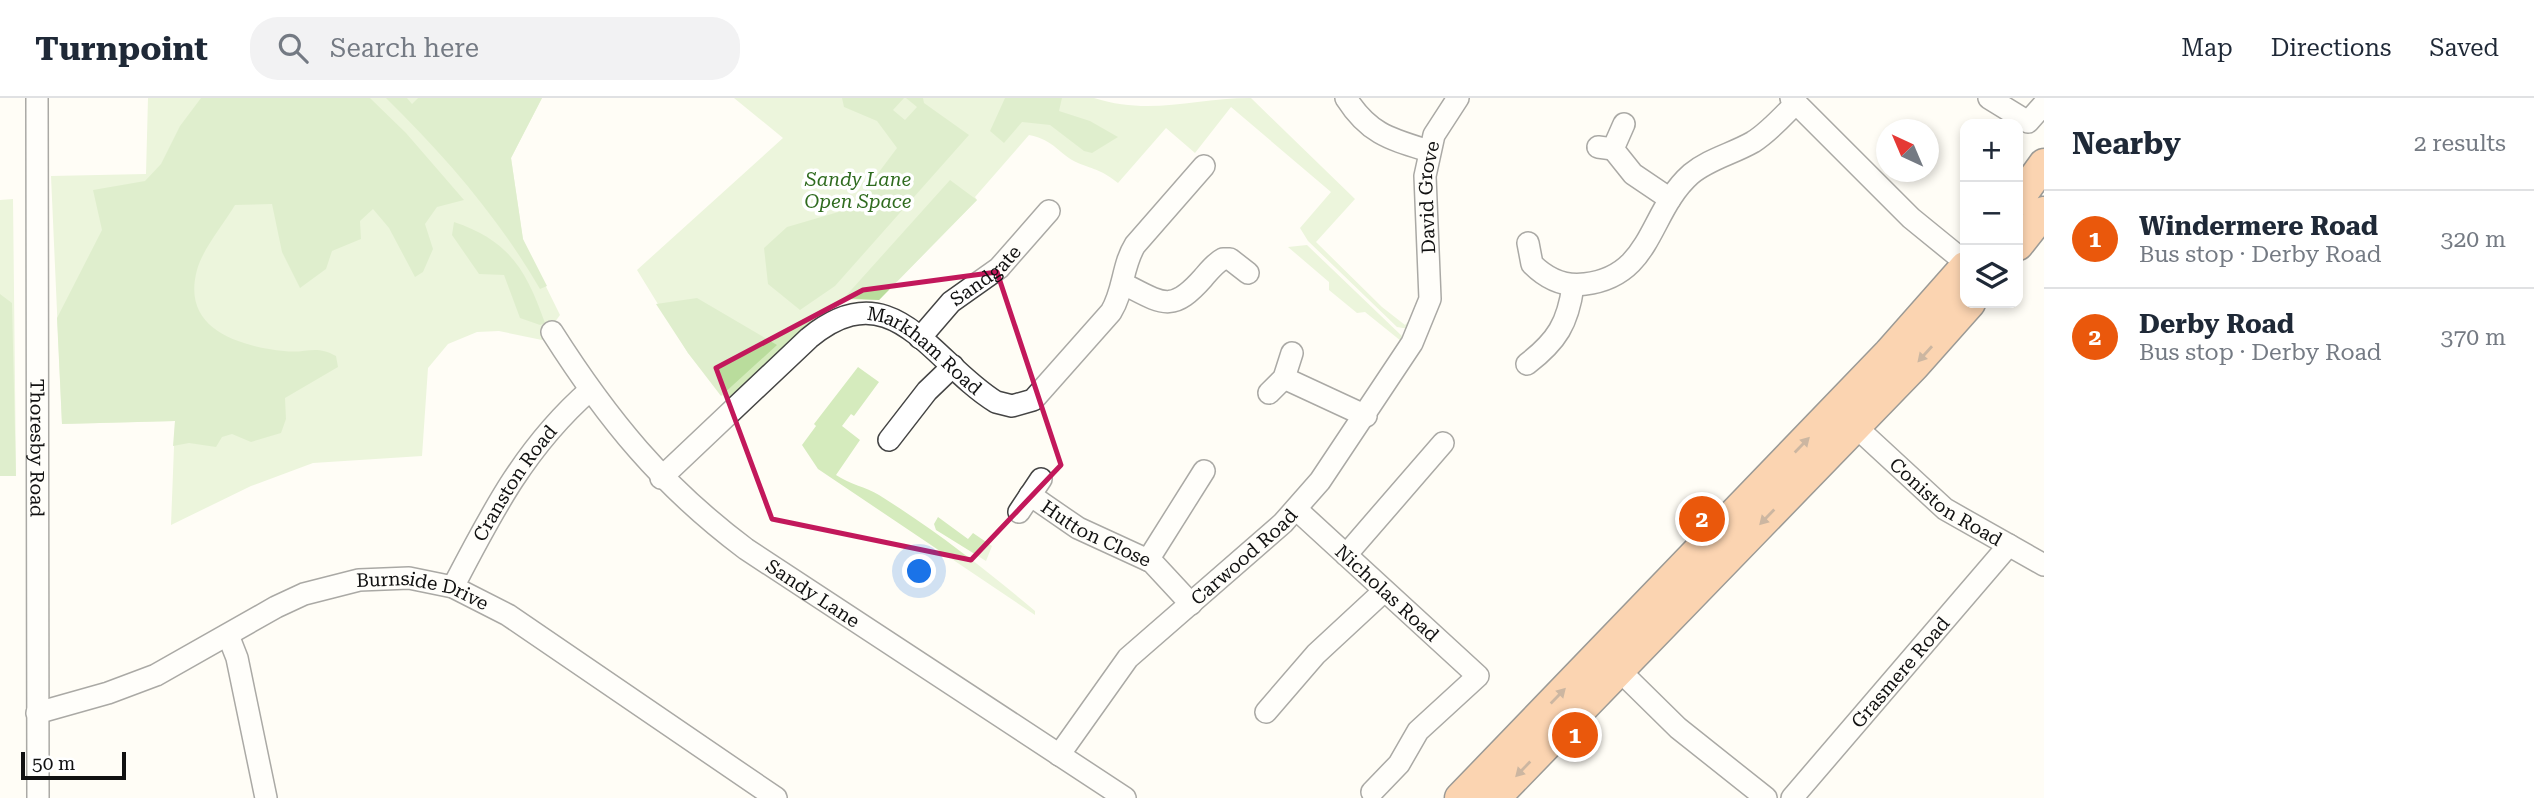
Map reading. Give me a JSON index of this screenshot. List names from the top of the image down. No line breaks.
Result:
{"streets":{"street":["David Grove","Sandgate","Markham Road","Thoresby Road","Cranston Road","Coniston Road","Hutton Close","Carwood Road","Sandy Lane","Nicholas Road","Burnside Drive","Grasmere Road"]},"crossings":[["David Grove","Carwood Road"],["Sandgate","Markham Road"],["Markham Road","Sandy Lane"],["Thoresby Road","Burnside Drive"],["Cranston Road","Sandy Lane"],["Cranston Road","Burnside Drive"],["Coniston Road","Grasmere Road"],["Hutton Close","Carwood Road"],["Carwood Road","Sandy Lane"],["Carwood Road","Nicholas Road"]],"parks":["Sandy Lane Open Space"],"scale_bar":"50 m","north":"top left","page":{"header":"Turnpoint","search":"Search here","nav":["Map","Directions","Saved"],"heading":["Nearby","2 results"],"map_buttons":["+","−"],"list":[{"mark":"1","name":"Windermere Road","note":"Bus stop · Derby Road","value":"320 m"},{"mark":"2","name":"Derby Road","note":"Bus stop · Derby Road","value":"370 m"}],"pins":["2","1"],"scale":"50 m"}}
